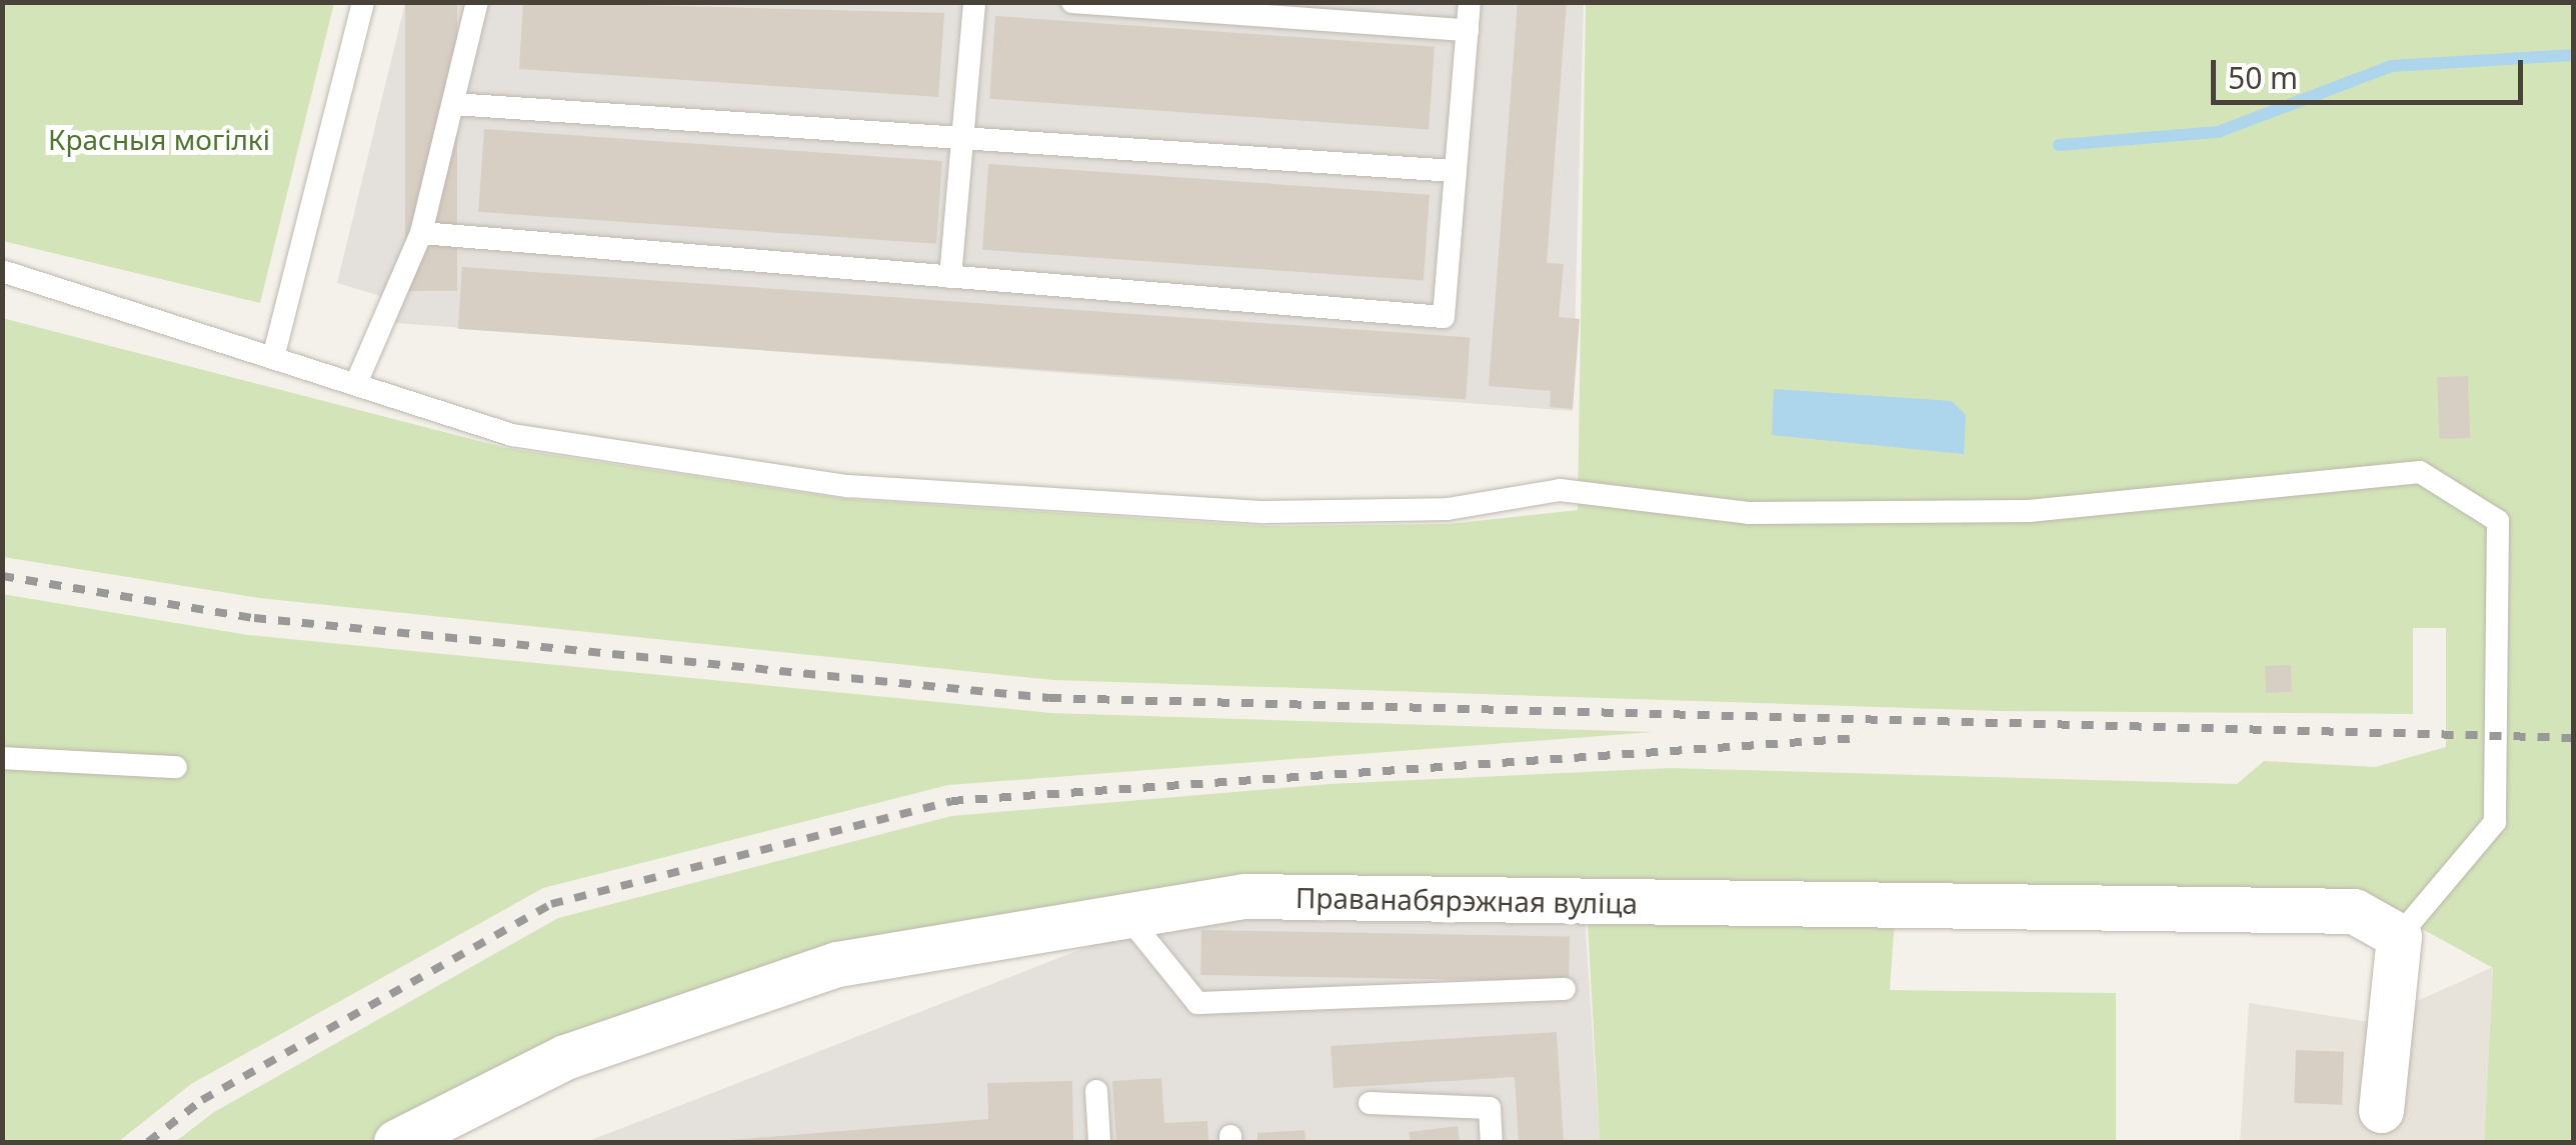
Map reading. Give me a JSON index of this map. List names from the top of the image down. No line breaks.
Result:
{"streets":{"street":["Праванабярэжная вуліца"]},"parks":["Красныя могілкі"],"scale_bar":"50 m"}
